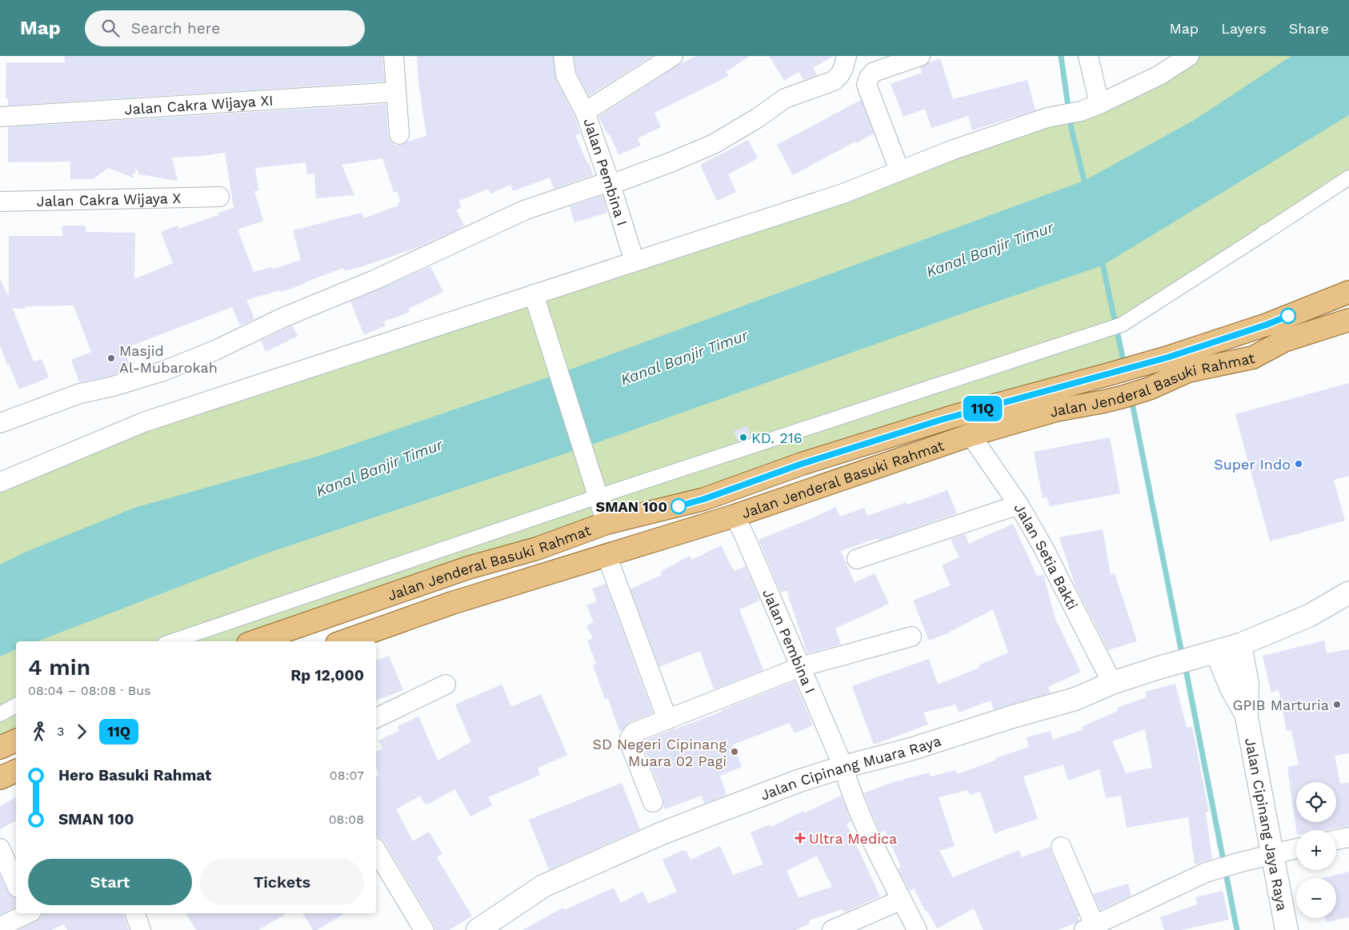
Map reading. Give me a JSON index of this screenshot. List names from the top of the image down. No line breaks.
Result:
{"streets":{"main road":["Jalan Jenderal Basuki Rahmat"],"street":["Jalan Cakra Wijaya XI","Jalan Pembina I","Jalan Cakra Wijaya X","Jalan Setia Bakti","Jalan Cipinang Muara Raya","Jalan Cipinang Jaya Raya"]},"crossings":[["Jalan Pembina I","Jalan Jenderal Basuki Rahmat"],["Jalan Pembina I","Jalan Cipinang Muara Raya"],["Jalan Jenderal Basuki Rahmat","Jalan Setia Bakti"],["Jalan Setia Bakti","Jalan Cipinang Muara Raya"]],"water":["Kanal Banjir Timur"],"places":{"other":["Masjid Al-Mubarokah","KD. 216","Super Indo","SMAN 100","GPIB Marturia","SD Negeri Cipinang Muara 02 Pagi"],"health":["Ultra Medica"]},"lines":["bus line 11Q"],"page":{"header":"Map","search":"Search here","nav":["Map","Layers","Share"],"on_map":"11Q","heading":["4 min","08:04 – 08:08 · Bus","Rp 12,000"],"legs":["3","11Q"],"list":[{"name":"Hero Basuki Rahmat","value":"08:07"},{"name":"SMAN 100","value":"08:08"}],"map_buttons":["+","−"],"buttons":["Start","Tickets"]}}
